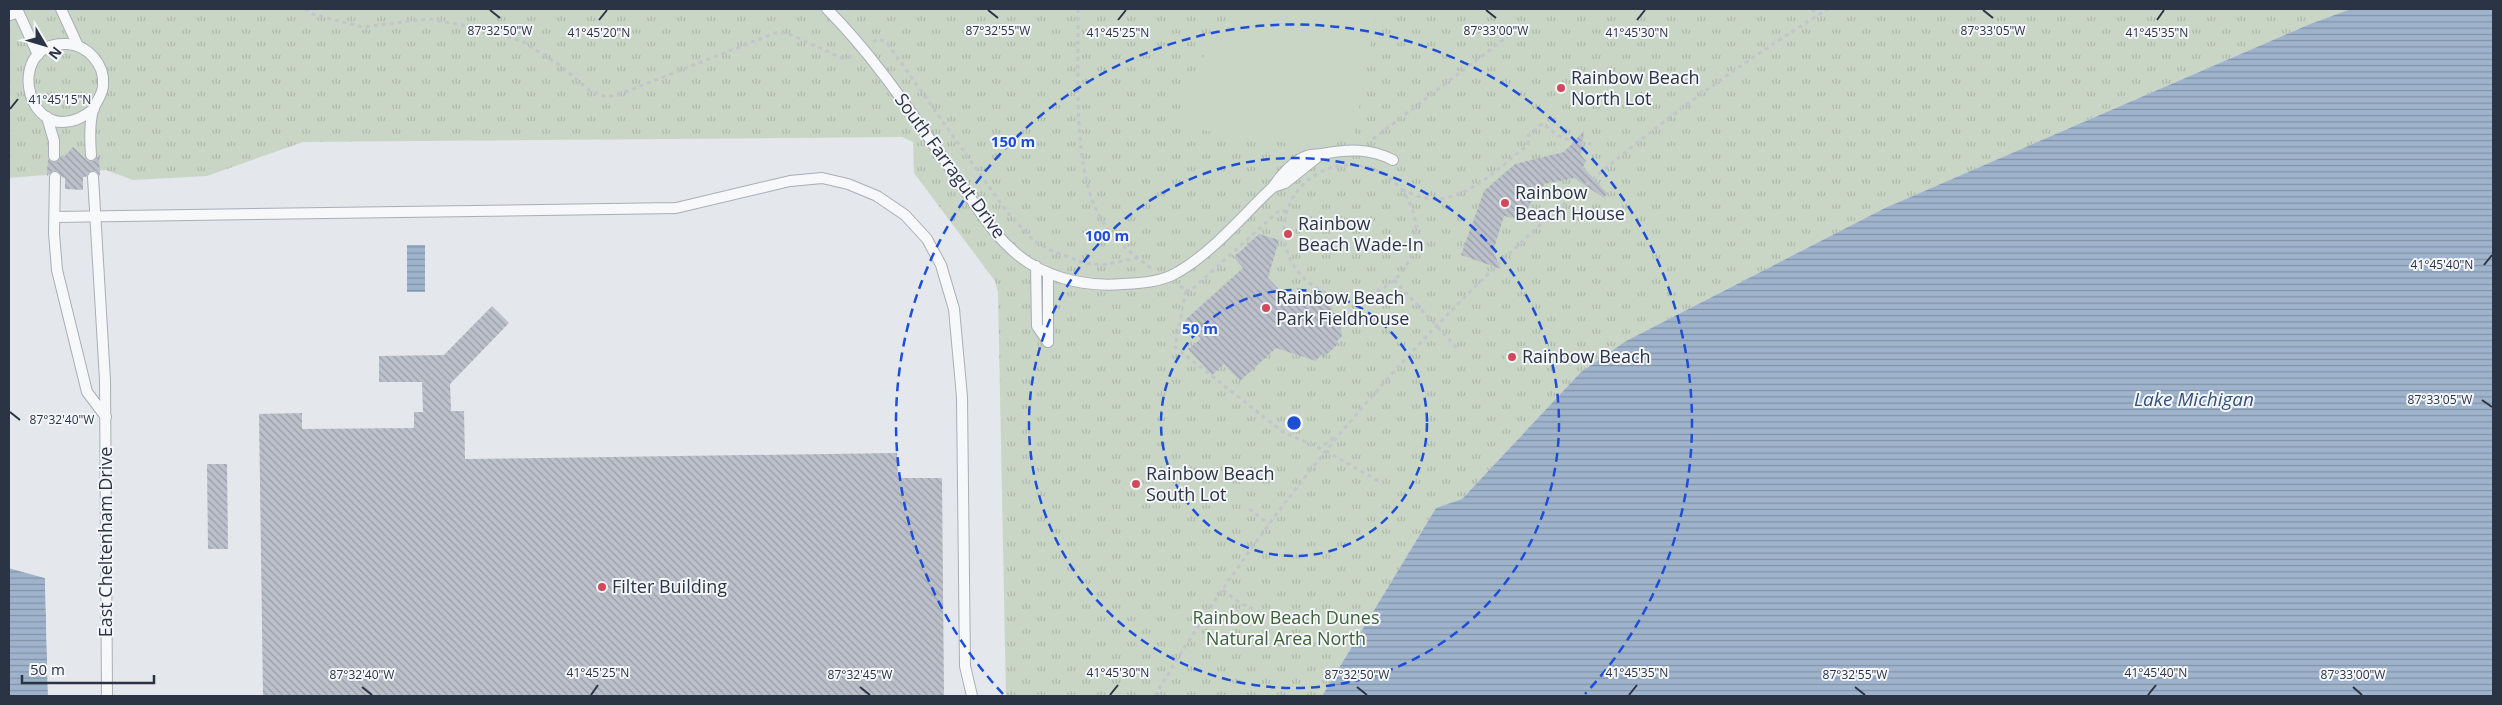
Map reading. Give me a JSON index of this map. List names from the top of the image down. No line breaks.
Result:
{"streets":{"lane":["South Farragut Drive","East Cheltenham Drive"]},"water":["Lake Michigan"],"parks":["Rainbow Beach Dunes Natural Area North"],"places":["Rainbow Beach North Lot","Rainbow Beach House","Rainbow Beach Wade-In","Rainbow Beach Park Fieldhouse","Rainbow Beach","Rainbow Beach South Lot","Filter Building"],"scale_bar":"50 m","north":"bottom right","coordinates":["87°32'50\"W","87°32'55\"W","87°33'00\"W","87°33'05\"W","41°45'20\"N","41°45'25\"N","41°45'30\"N","41°45'35\"N","41°45'15\"N","41°45'40\"N","87°32'40\"W","87°32'45\"W"],"rings":["150 m","100 m","50 m"]}
